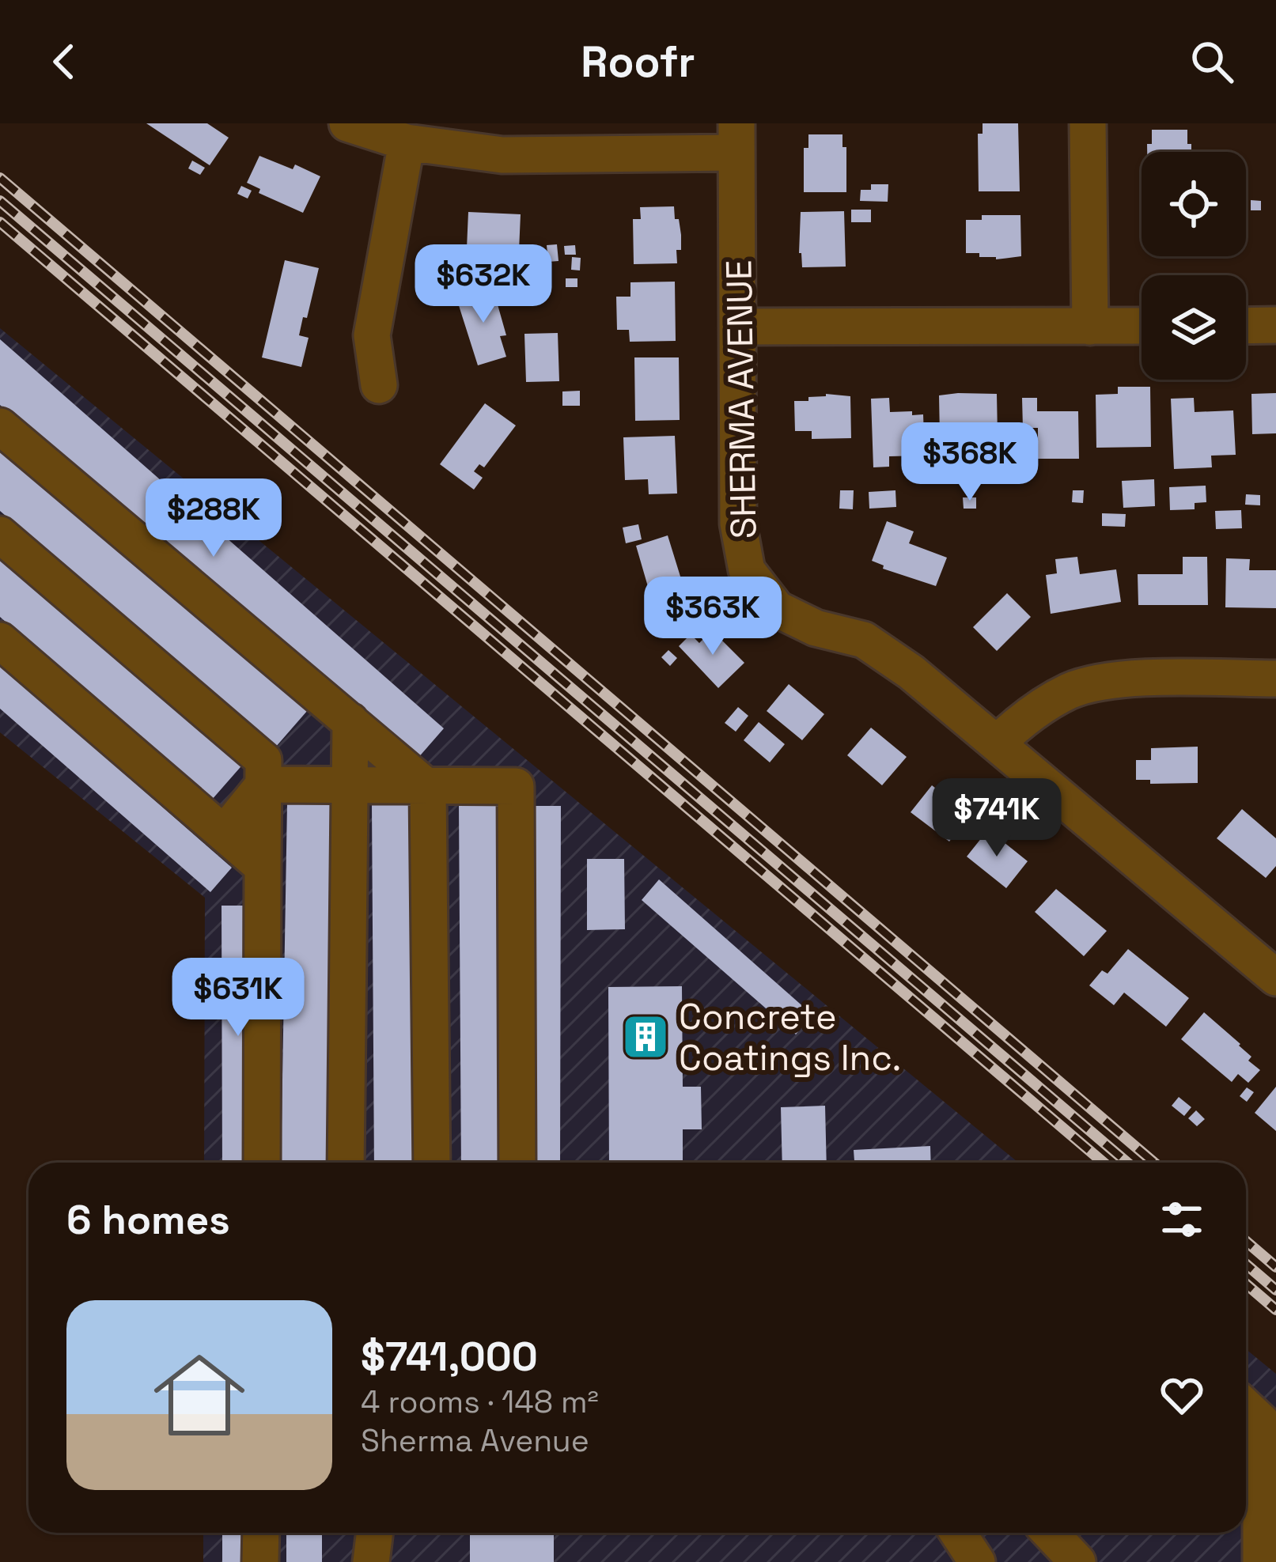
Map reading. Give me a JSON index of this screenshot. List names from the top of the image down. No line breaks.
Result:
{"streets":{"street":["SHERMA AVENUE"]},"places":{"building":["Concrete Coatings Inc."]},"page":{"header":"Roofr","price":["$632K","$368K","$288K","$363K","$741K","$631K"],"heading":"6 homes","list":[{"name":"$741,000","note":"4 rooms · 148 m² · Sherma Avenue"}]}}
